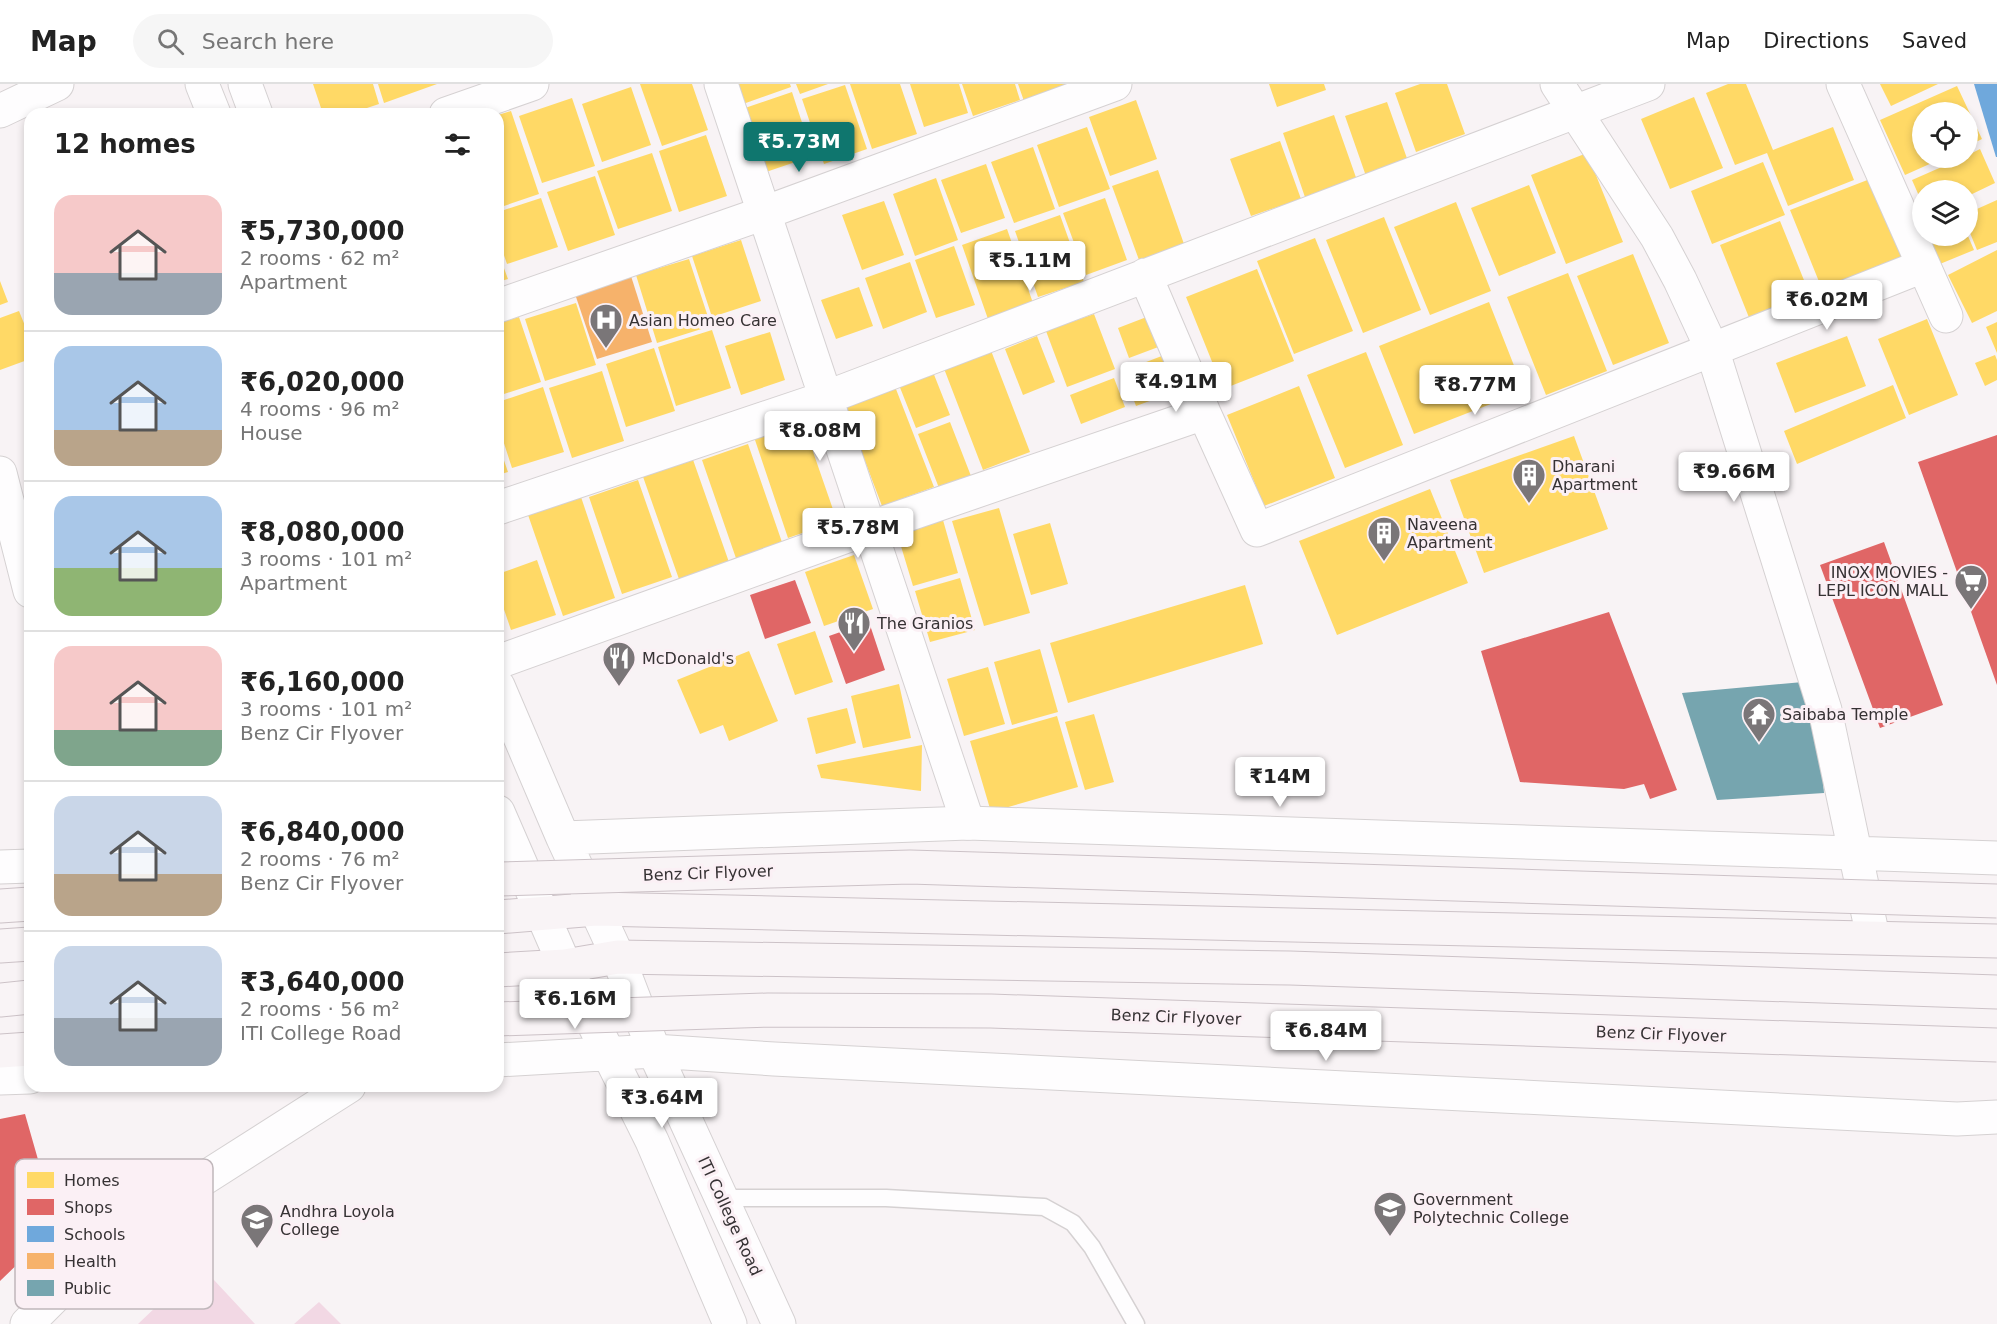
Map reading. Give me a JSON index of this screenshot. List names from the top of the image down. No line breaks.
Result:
{"streets":{"main road":["Benz Cir Flyover"],"street":["ITI College Road"]},"places":{"hospital":["Asian Homeo Care"],"building":["Dharani Apartment","Naveena Apartment"],"supermarket":["INOX MOVIES - LEPL ICON MALL"],"restaurant":["The Granios","McDonald's"],"temple":["Saibaba Temple"],"school or university":["Government Polytechnic College","Andhra Loyola College"]},"legend":["Homes","Shops","Schools","Health","Public"],"page":{"header":"Map","search":"Search here","nav":["Map","Directions","Saved"],"heading":"12 homes","price":["₹5.73M","₹5.11M","₹6.02M","₹4.91M","₹8.77M","₹8.08M","₹9.66M","₹5.78M","₹14M","₹6.16M","₹6.84M","₹3.64M"],"list":[{"name":"₹5,730,000","note":"2 rooms · 62 m² · Apartment"},{"name":"₹6,020,000","note":"4 rooms · 96 m² · House"},{"name":"₹8,080,000","note":"3 rooms · 101 m² · Apartment"},{"name":"₹6,160,000","note":"3 rooms · 101 m² · Benz Cir Flyover"},{"name":"₹6,840,000","note":"2 rooms · 76 m² · Benz Cir Flyover"},{"name":"₹3,640,000","note":"2 rooms · 56 m² · ITI College Road"}]}}
